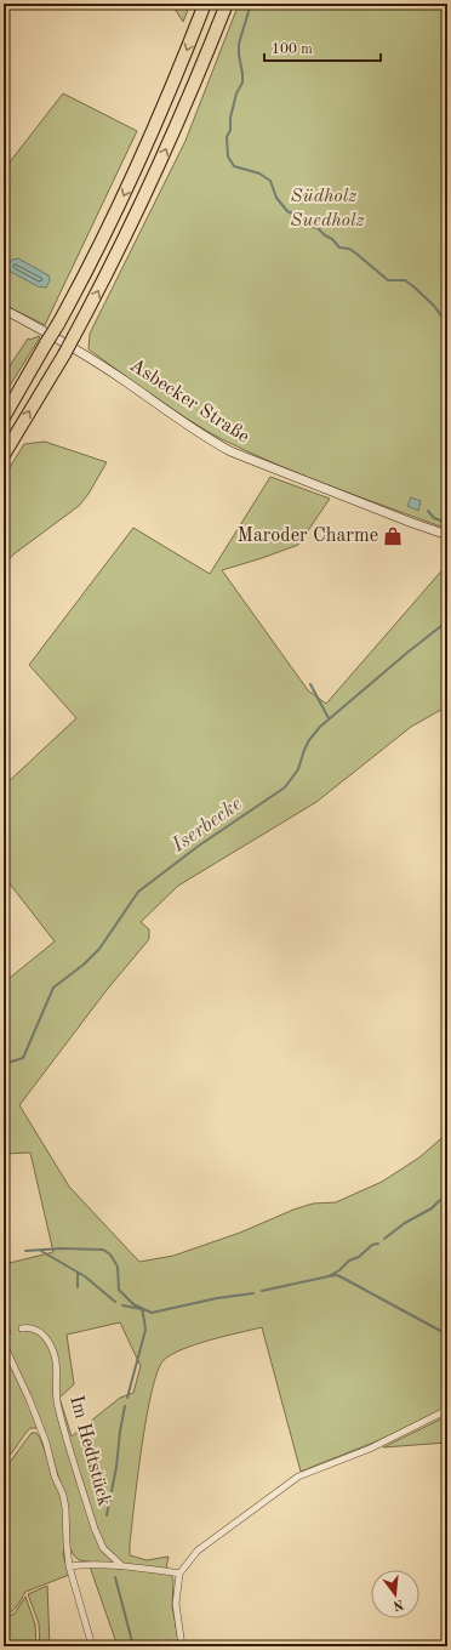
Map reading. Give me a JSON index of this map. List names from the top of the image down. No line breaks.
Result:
{"streets":{"main road":["Asbecker Straße"],"street":["Im Hedtstück"]},"water":["Iserbecke"],"parks":["Südholz","Suedholz"],"places":{"shop":["Maroder Charme"]},"scale_bar":"100 m","north":"bottom"}
